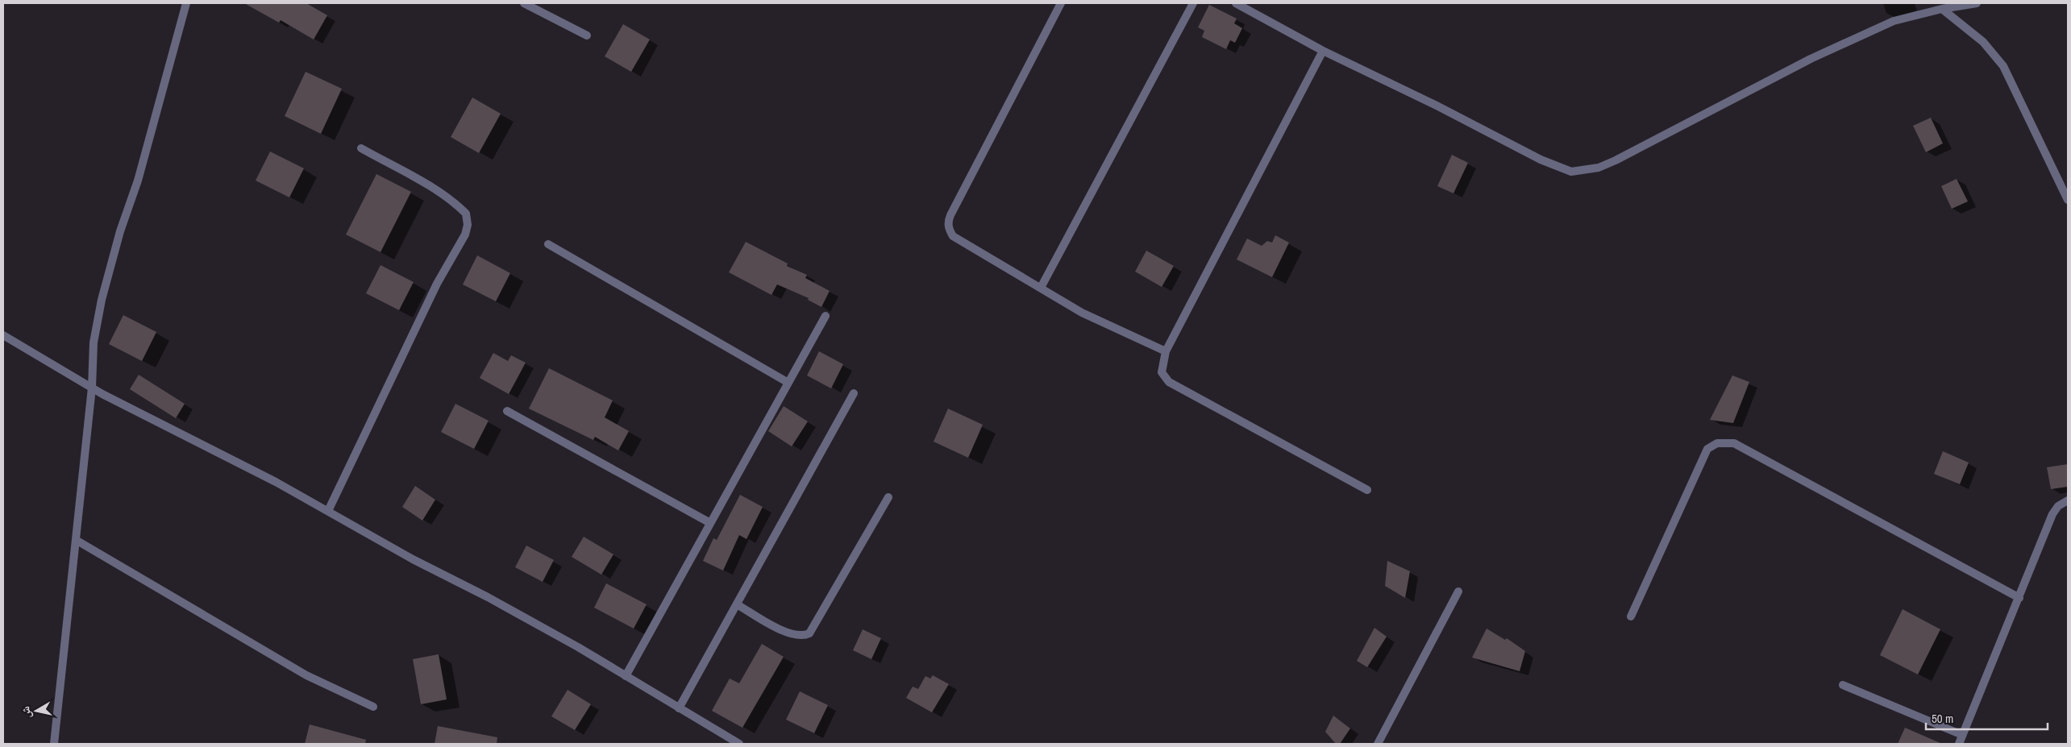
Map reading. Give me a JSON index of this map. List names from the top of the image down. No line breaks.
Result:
{"scale_bar":"50 m","north":"left"}
